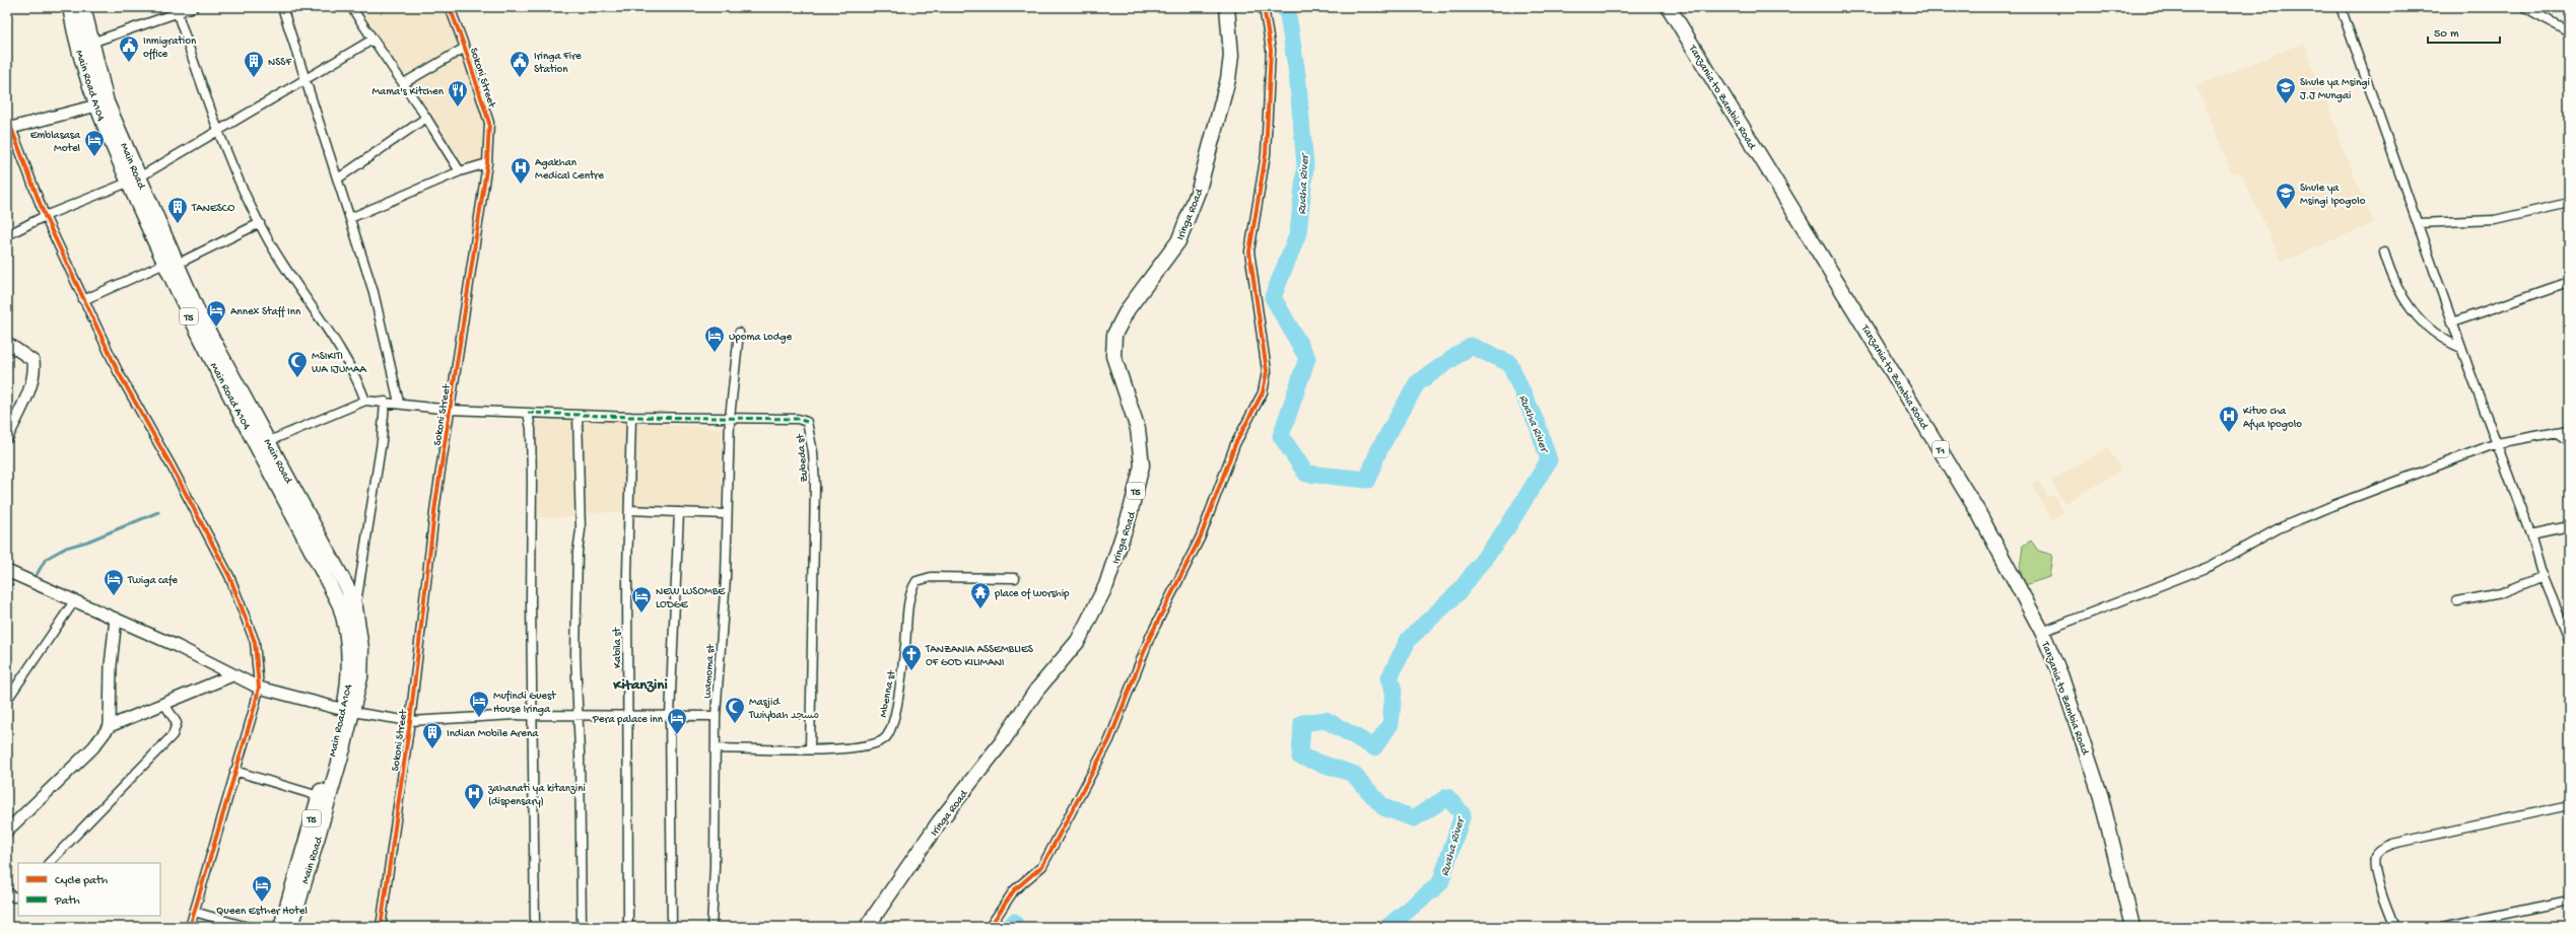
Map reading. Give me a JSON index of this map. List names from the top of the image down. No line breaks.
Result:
{"streets":{"highway":["Main Road A104","Tanzania to Zambia Road","Main Road","Iringa Road","T5","T1"],"street":["Sokoni Street","Zubeda st","Kabila st","wamoma st","Mbenna st"]},"crossings":[["Sokoni Street","Zubeda st"],["Main Road A104","Main Road"],["Zubeda st","Kabila st"],["Zubeda st","wamoma st"],["Zubeda st","Mbenna st"],["wamoma st","Mbenna st"]],"districts":["Kitanzini"],"water":["Ruaha River"],"places":{"public building":["Inmigration office","Iringa Fire Station"],"building":["NSSF","TANESCO","Indian Mobile Arena"],"school or university":["Shule ya Msingi J.J Mungai","Shule ya Msingi Ipogolo"],"restaurant":["Mama's Kitchen"],"hotel":["Emblasasa Motel","Annex Staff Inn","Upoma Lodge","Twiga cafe","NEW LUSOMBE LODGE","Mufindi Guest House Iringa","Pera palace inn","Queen Esther Hotel"],"hospital":["Agakhan Medical Centre","Kituo cha Afya Ipogolo","zahanati ya kitanzini (dispensary)"],"mosque":["MSIKITI WA IJUMAA","Masjid Twiybah مسجد"],"temple":["place of worship"],"church":["TANZANIA ASSEMBLIES OF GOD KILIMANI"]},"legend":["Cycle path","Path"],"scale_bar":"50 m"}
